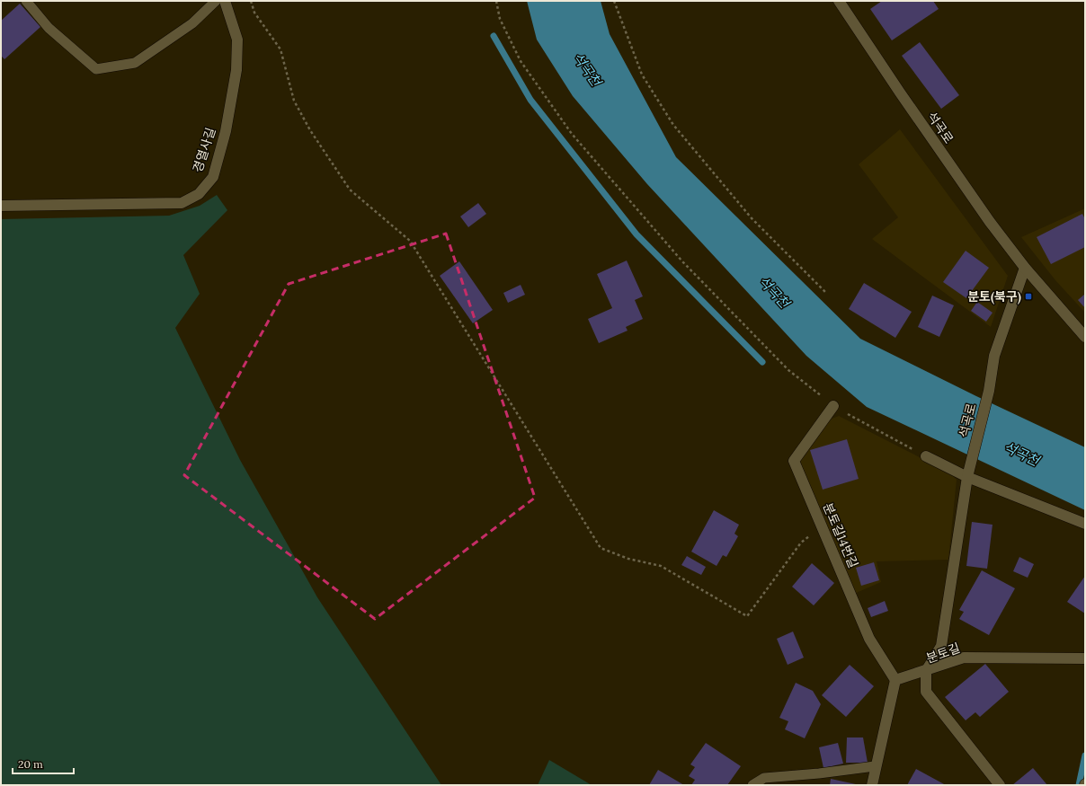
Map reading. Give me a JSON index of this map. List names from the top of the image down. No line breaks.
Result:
{"streets":{"street":["석곡로","경열사길","분토길14번길","분토길"]},"crossings":[["석곡로","분토길"]],"water":["석곡천"],"places":{"transit":["분토(북구)"]},"scale_bar":"20 m"}
